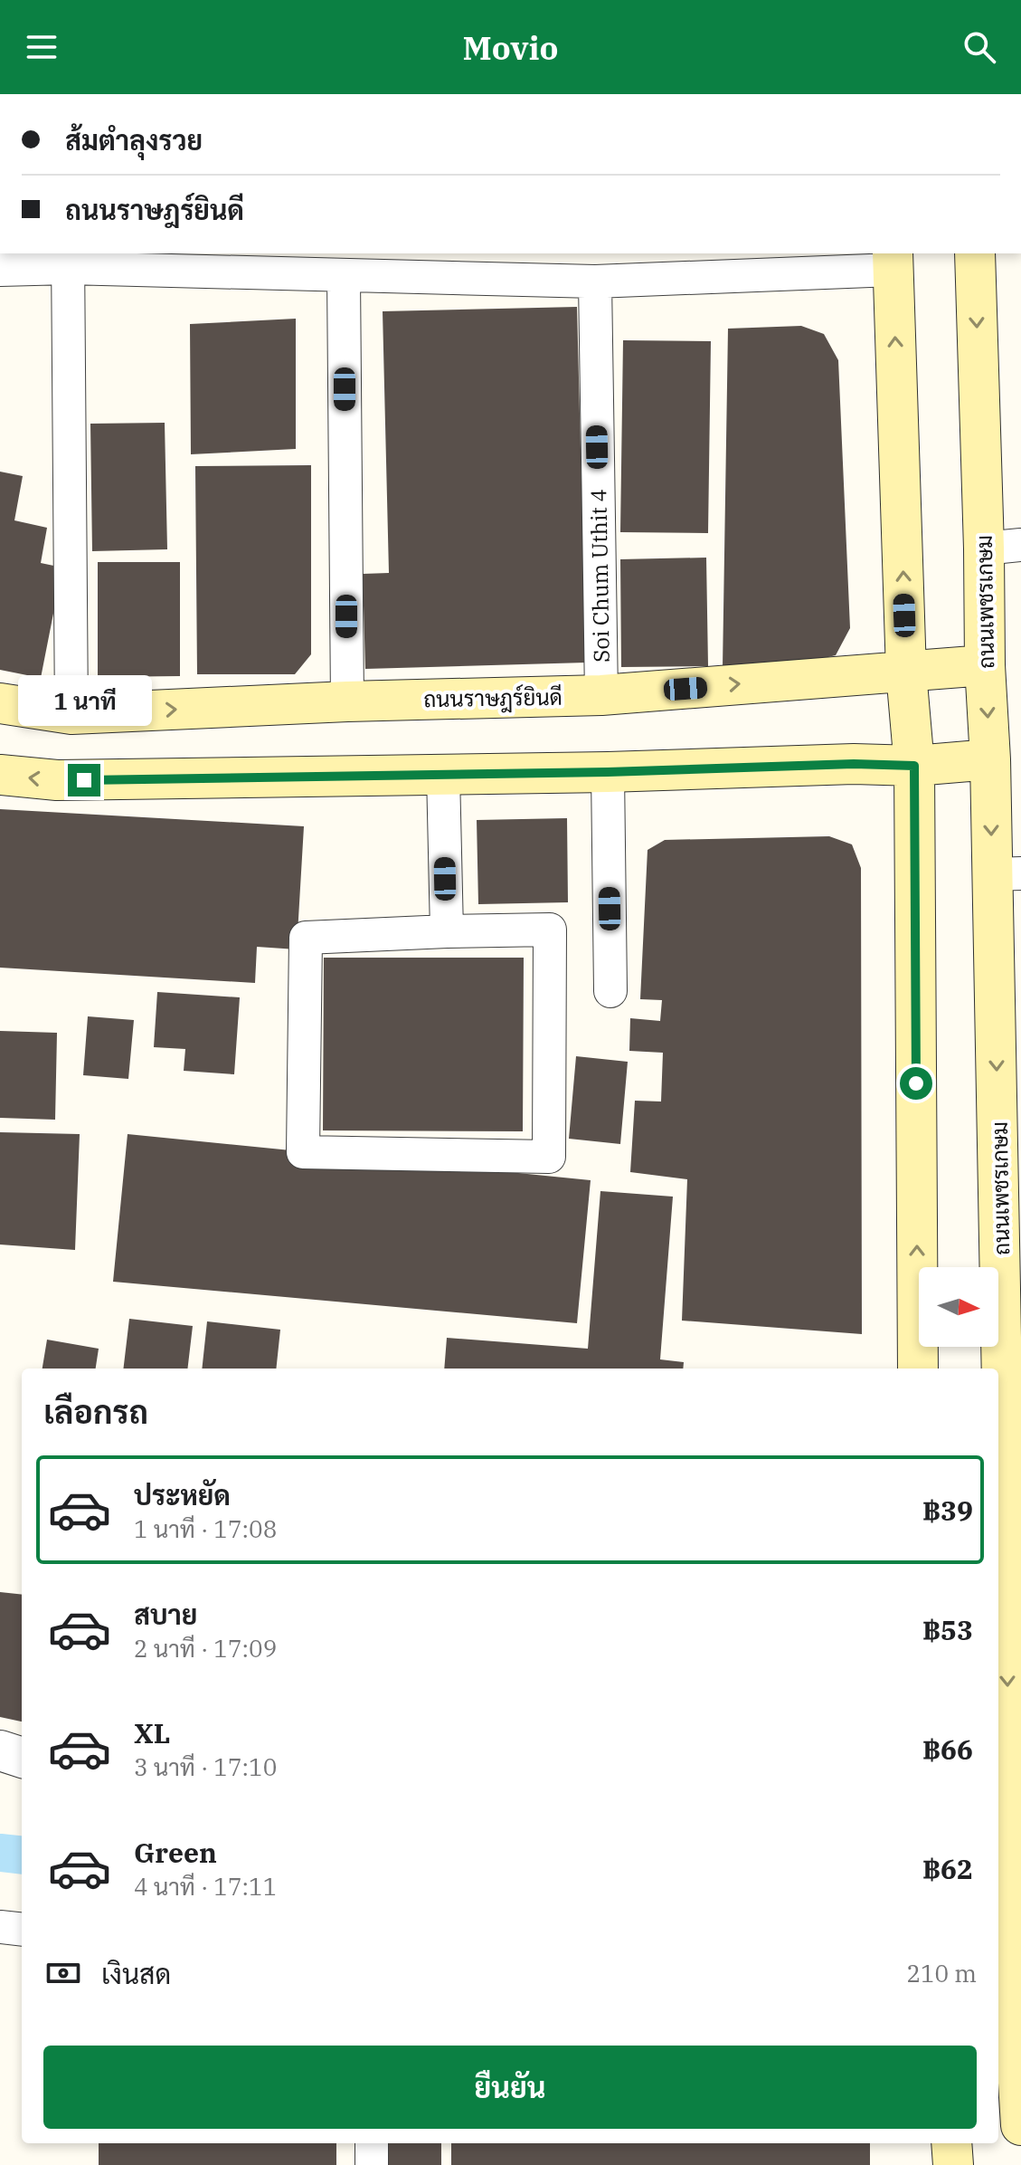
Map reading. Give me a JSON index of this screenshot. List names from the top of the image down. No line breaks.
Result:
{"streets":{"main road":["ถนนเพชรเกษม","ถนนราษฎร์ยินดี"],"street":["Soi Chum Uthit 4"]},"crossings":[["Soi Chum Uthit 4","ถนนราษฎร์ยินดี"],["ถนนเพชรเกษม","ถนนราษฎร์ยินดี"]],"north":"right","page":{"header":"Movio","banner":["ส้มตำลุงรวย","ถนนราษฎร์ยินดี"],"bubble":"1 นาที","heading":"เลือกรถ","list":[{"name":"ประหยัด","note":"1 นาที · 17:08","value":"฿39"},{"name":"สบาย","note":"2 นาที · 17:09","value":"฿53"},{"name":"XL","note":"3 นาที · 17:10","value":"฿66"},{"name":"Green","note":"4 นาที · 17:11","value":"฿62"}],"pay":["เงินสด","210 m"],"buttons":"ยืนยัน"}}
